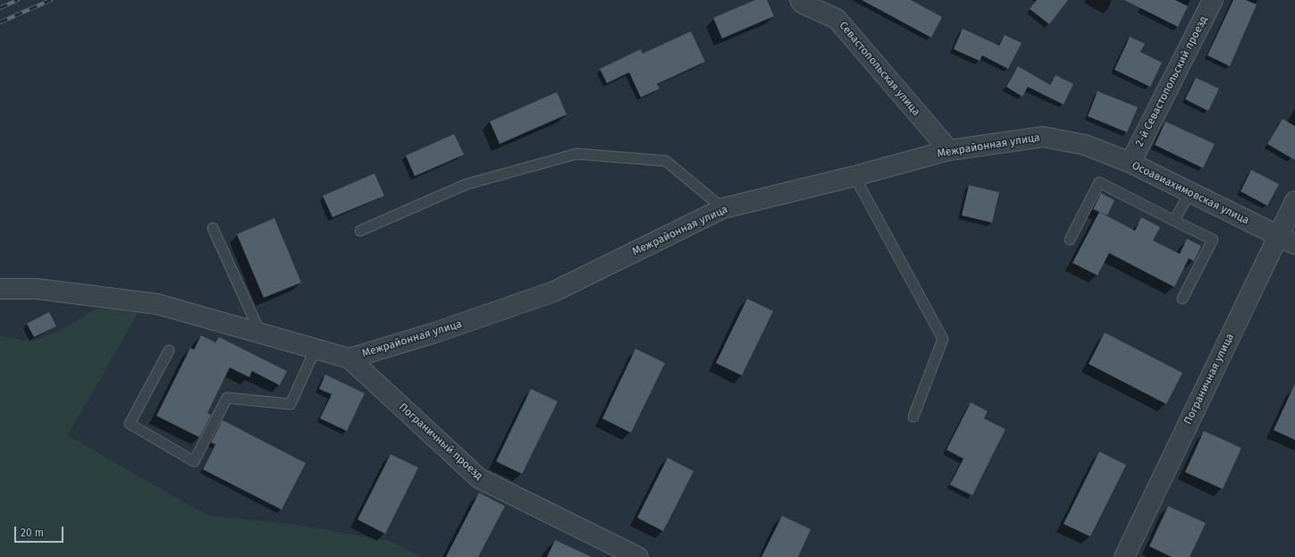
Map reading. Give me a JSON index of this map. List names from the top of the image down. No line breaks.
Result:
{"streets":{"street":["Севастопольская улица","2-й Севастопольский проезд","Межрайонная улица","Осоавиахимовская улица","Пограничная улица","Пограничный проезд"]},"crossings":[["Севастопольская улица","Межрайонная улица"],["2-й Севастопольский проезд","Осоавиахимовская улица"],["Межрайонная улица","Осоавиахимовская улица"],["Межрайонная улица","Пограничный проезд"],["Осоавиахимовская улица","Пограничная улица"]],"scale_bar":"20 m"}
